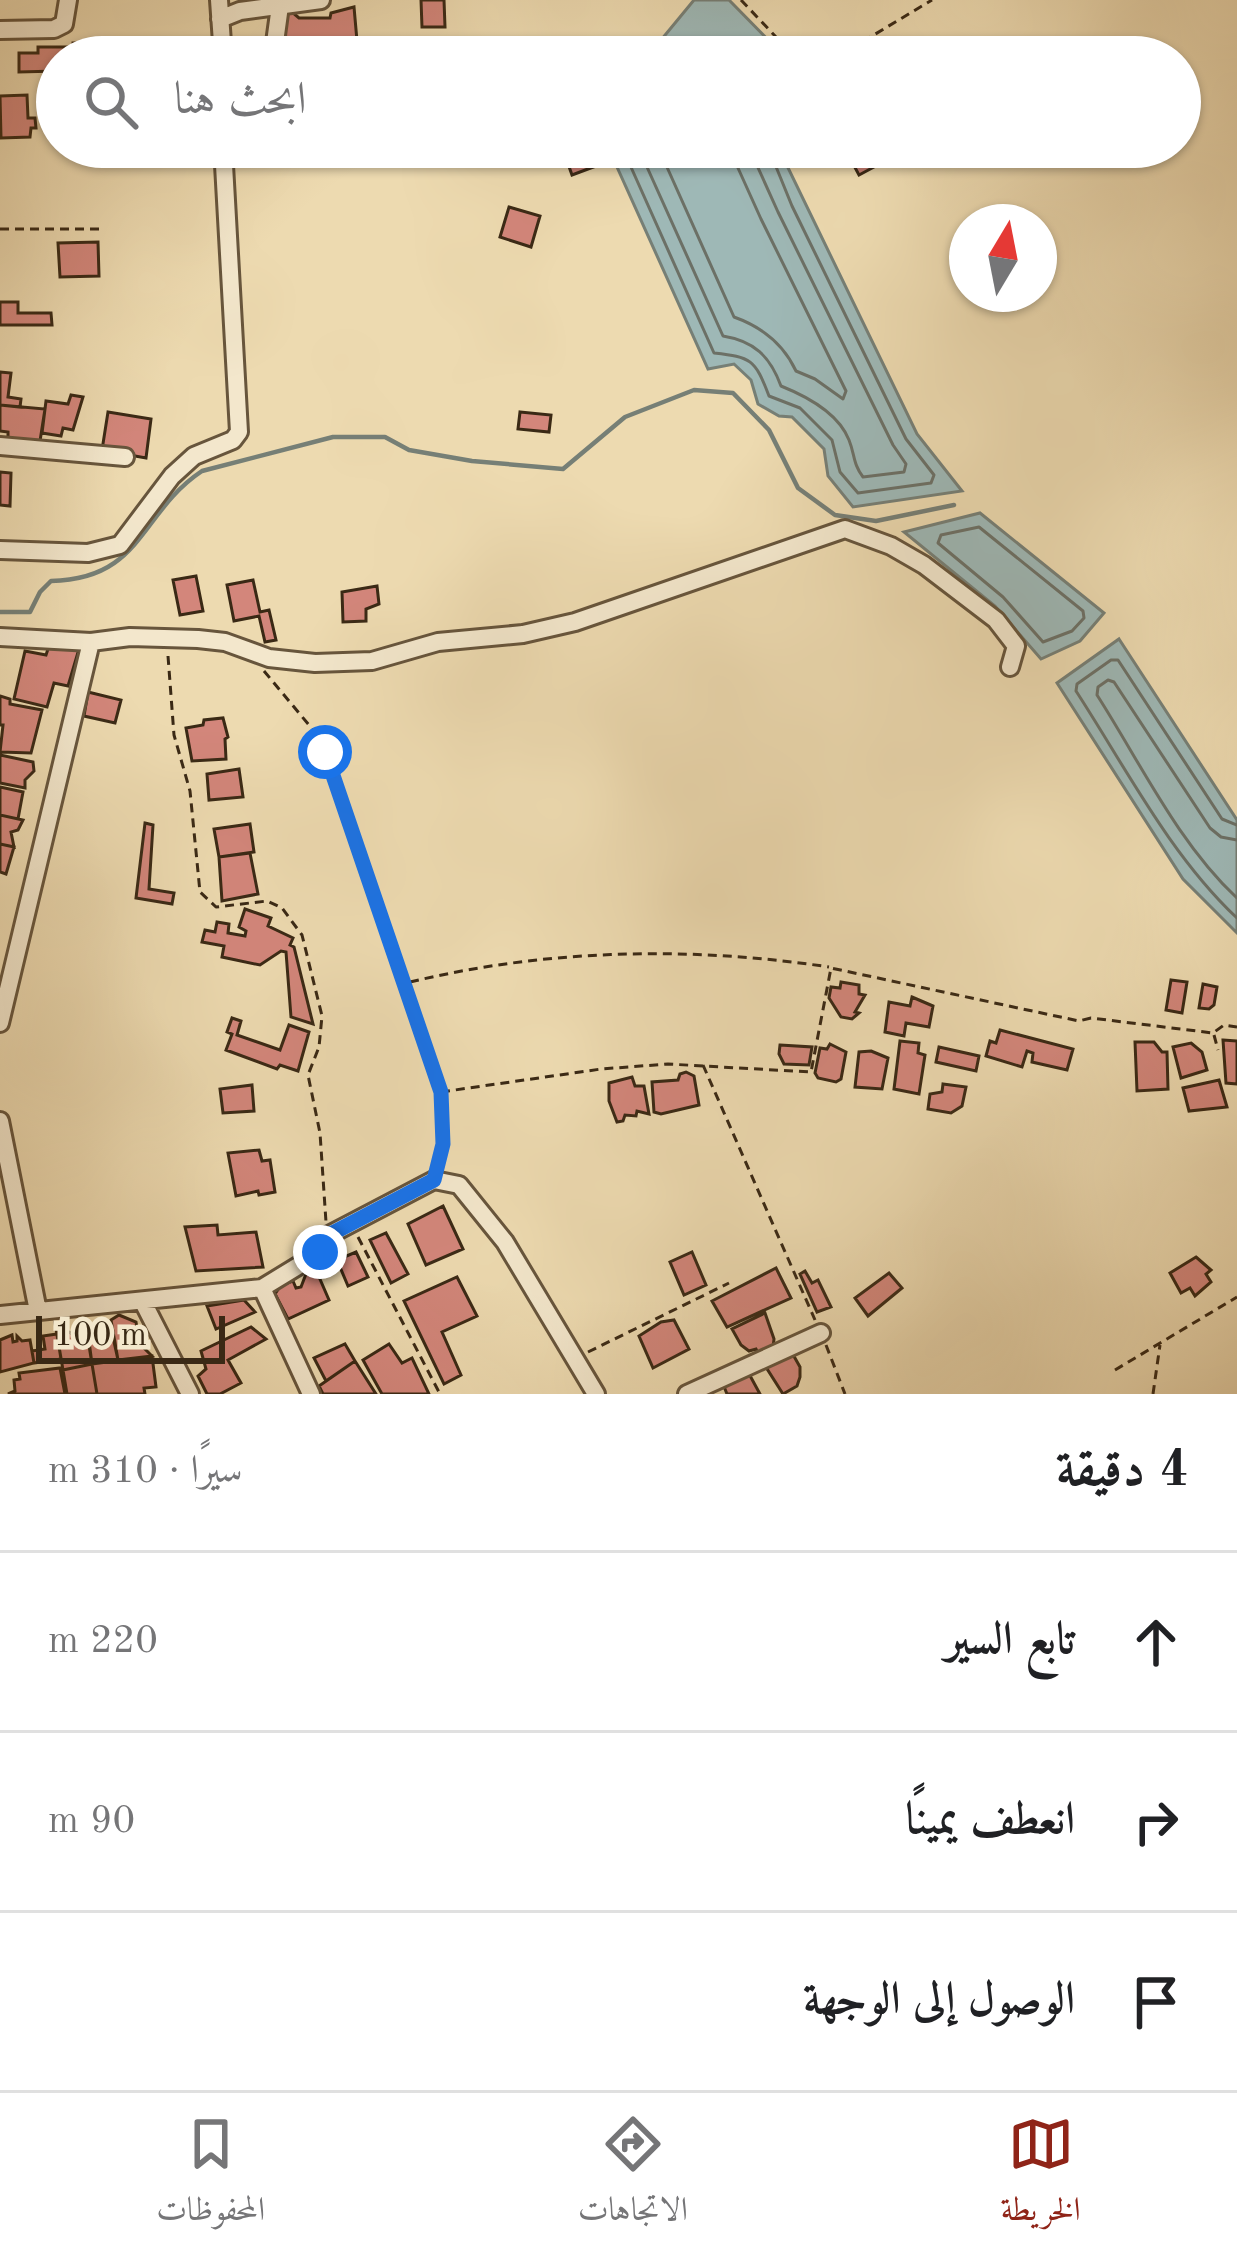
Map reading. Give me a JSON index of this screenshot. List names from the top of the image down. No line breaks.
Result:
{"scale_bar":"100 m","north":"top","page":{"search":"ابحث هنا","scale":"100 m","heading":["4 دقيقة","سيرًا · 310 m"],"list":[["تابع السير","220 m"],["انعطف يمينًا","90 m"],"الوصول إلى الوجهة"],"nav":["الخريطة","الاتجاهات","المحفوظات"]}}
